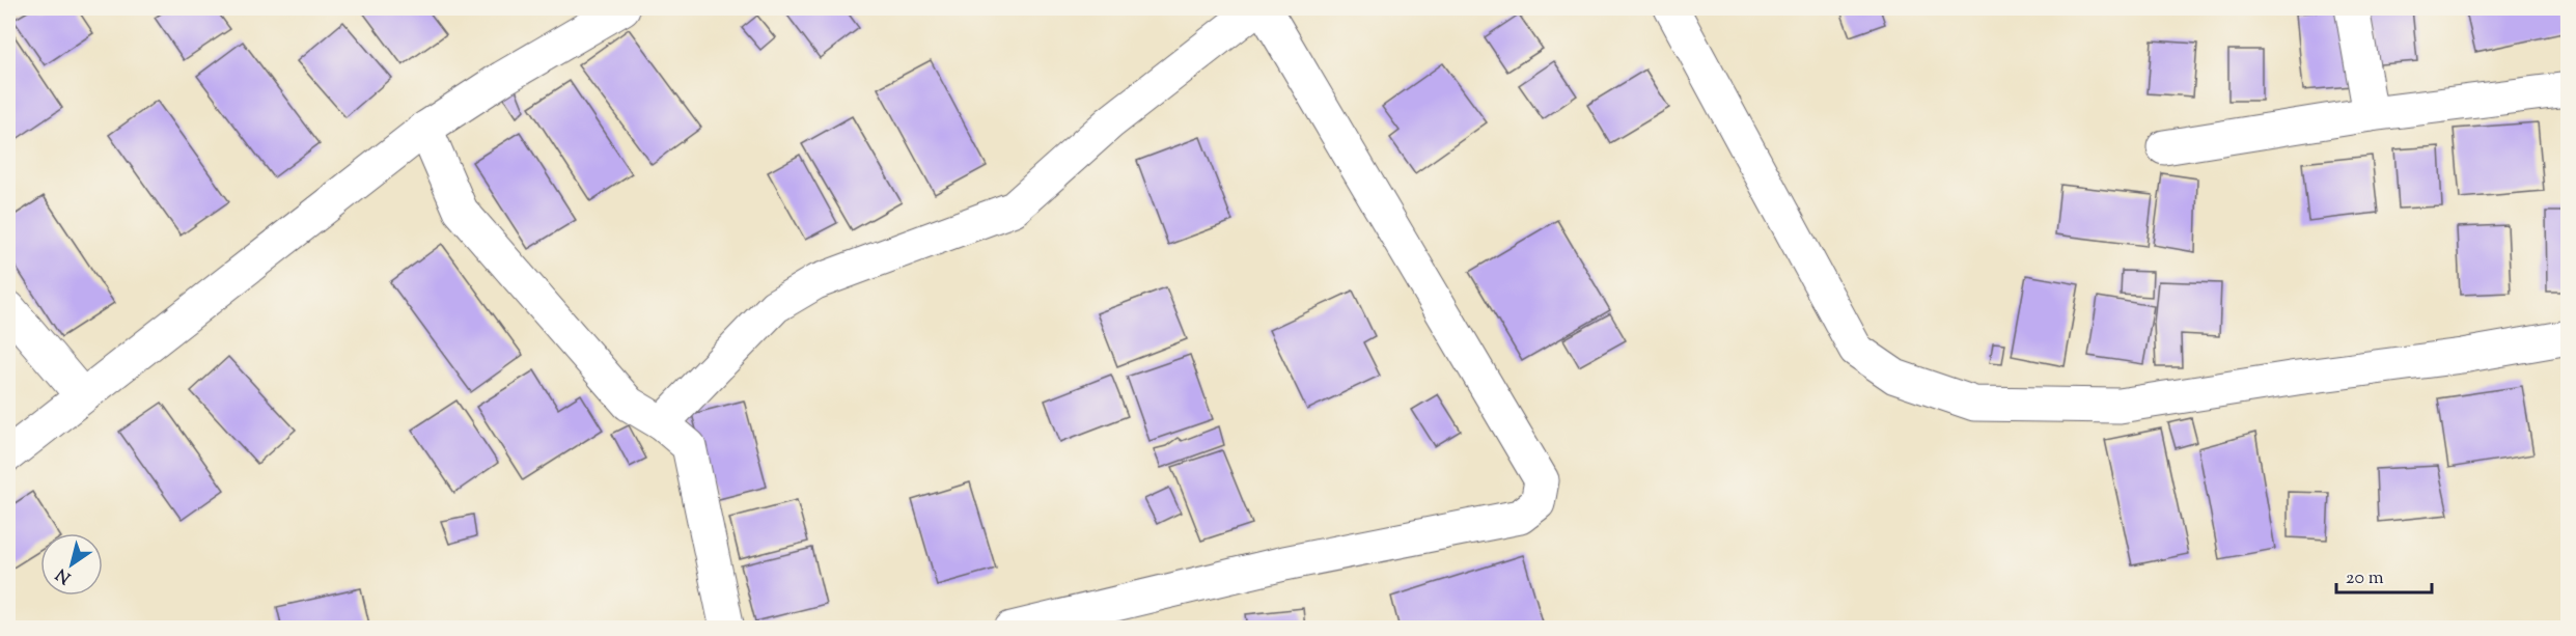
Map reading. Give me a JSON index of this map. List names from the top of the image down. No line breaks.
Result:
{"scale_bar":"20 m","north":"bottom left"}
